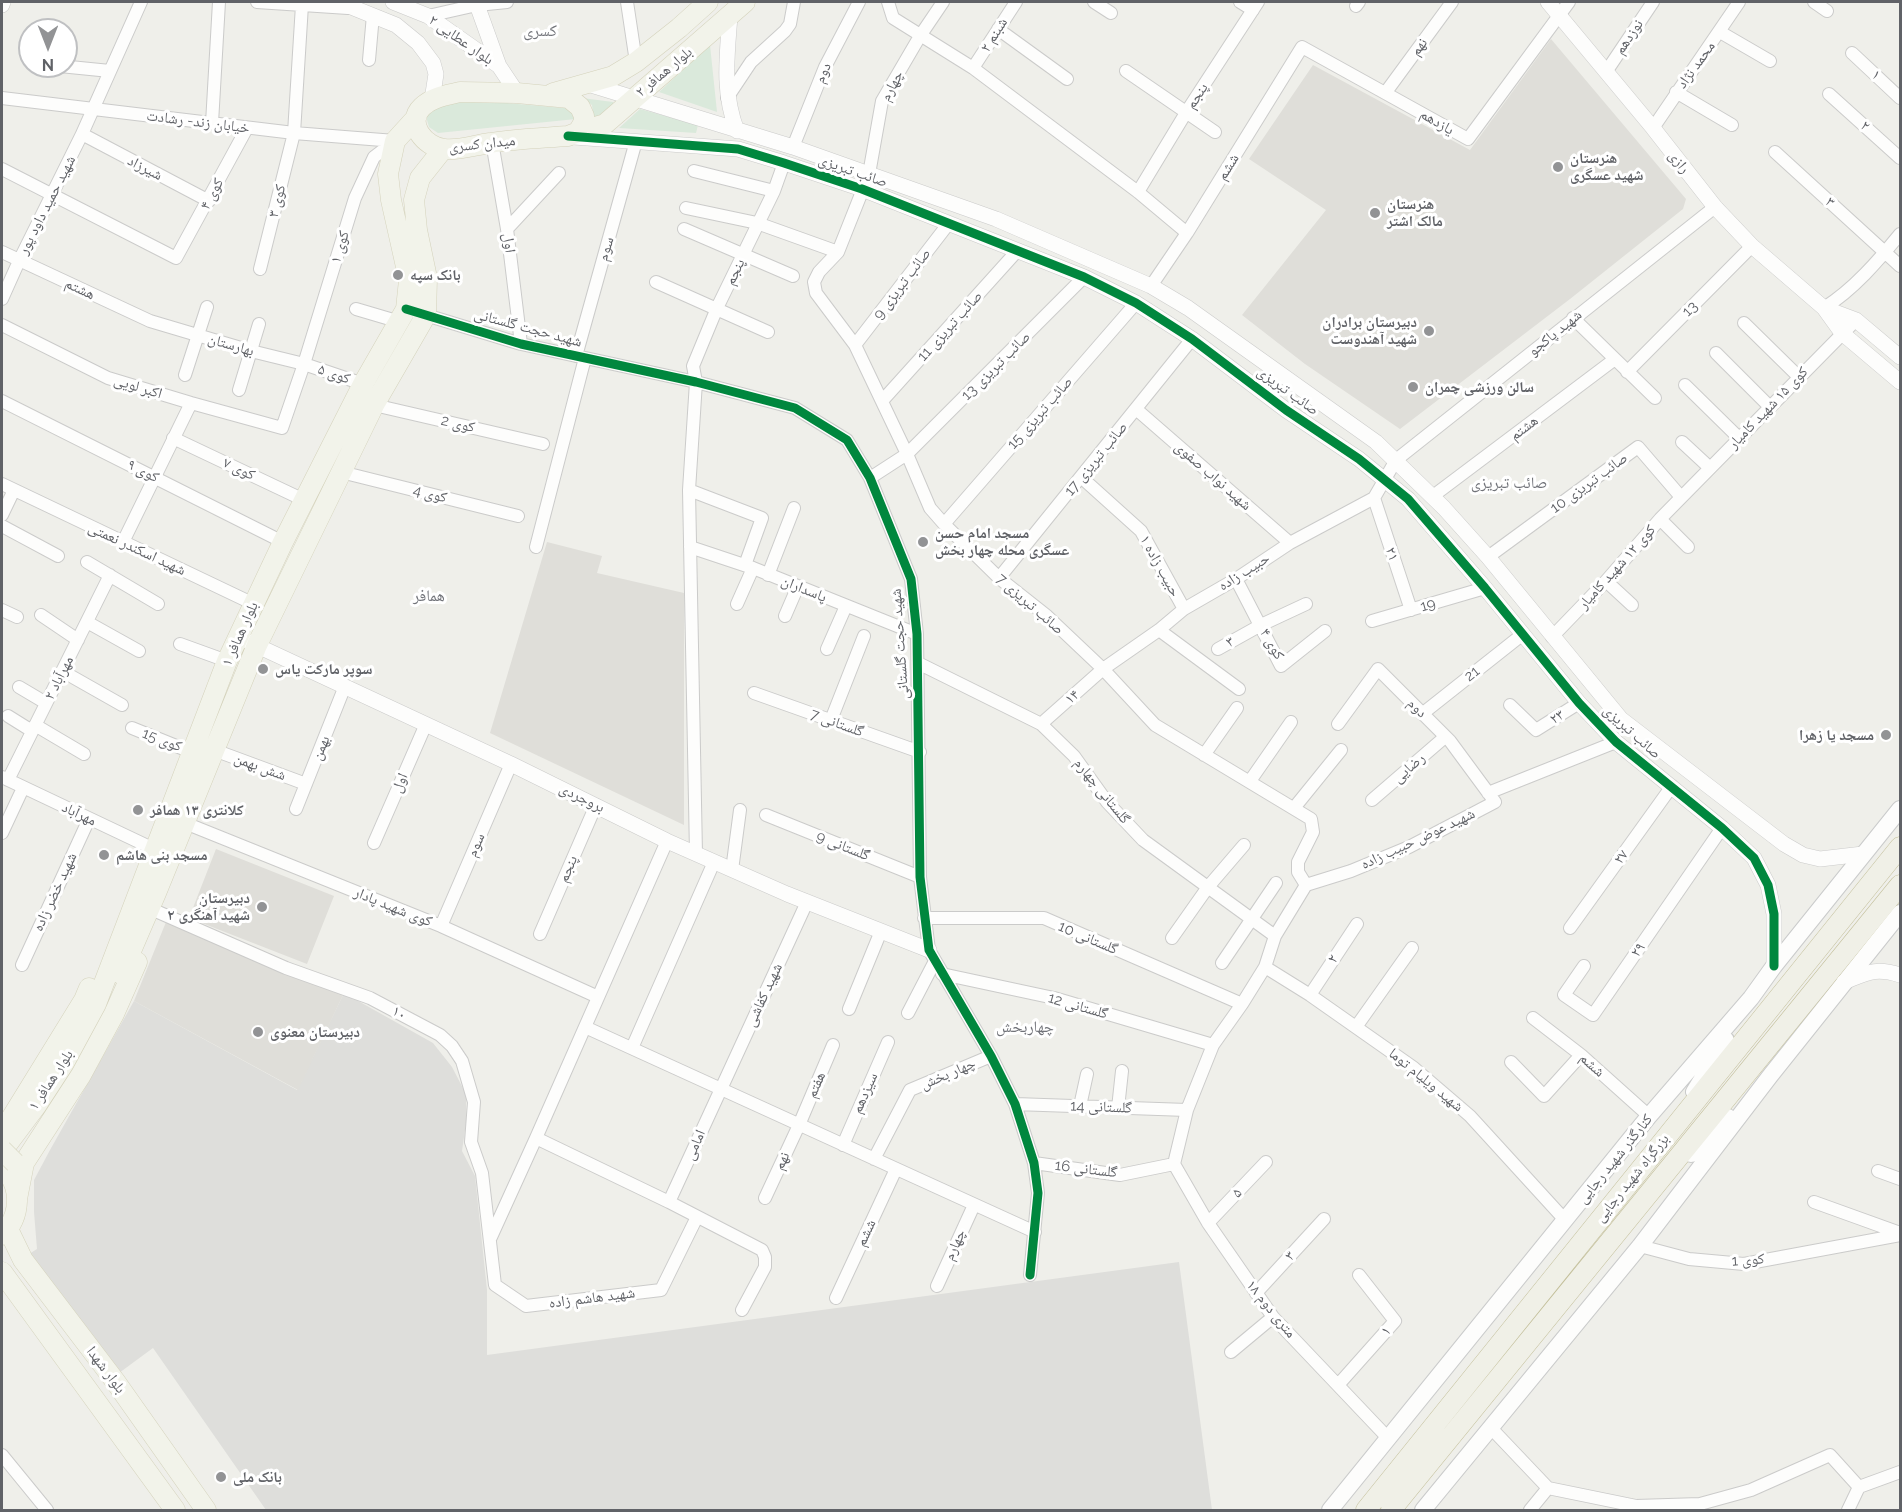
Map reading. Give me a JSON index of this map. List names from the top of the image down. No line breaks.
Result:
{"streets":{"highway":["بزرگراه شهید رجایی"],"main road":["بلوار همافر ۲","میدان کسری","بلوار همافر ۱","کنارگذر شهید رجایی","بلوار شهدا"],"street":["شبنم ۲","نوزدهم","بلوار عطایی ۲","نهم","محمد نژاد","دوم","۱","چهارم","پنجم","خیابان زند- رشادت","یازدهم","۲","رازی","ششم","شیرزاد","صائب تبریزی","کوی ۴","کوی ۳","۳","شهید حمید داود پور","اول","کوی ۱","سوم","صائب تبریزی 9","هشتم","13","صائب تبریزی 11","شهید حجت گلستانی","شهید پاکجو","بهارستان","صائب تبریزی 13","کوی ۵","اکبر لویی","کوی ۱۵ شهید کامیار","صائب تبریزی 15","کوی 2","صائب تبریزی 17","کوی ۷","کوی ۹","شهید نواب صفوی","صائب تبریزی 10","کوی 4","شهید اسکندر نعمتی","۲۱","حبیب زاده ۱","کوی ۱۲ شهید کامیار","حبیب زاده","پاسداران","صائب تبریزی 7","19","21","مهرآباد ۲","۱۴","۲۳","گلستانی 7","کوی 15","بهمن","شش بهمن","رضایی","گلستانی چهارم","بروجردی","مهرآباد","شهید عوض حبیب زاده","گلستانی 9","۲۷","شهید خضر زاده","کوی شهید پادار","گلستانی 10","۲۹","شهید کفاشی","گلستانی 12","۱۰","چهار بخش","شهید ویلیام توما","هفتم","سیزدهم","گلستانی 14","امامی","گلستانی 16","۵","کوی 1","شهید هاشم زاده","۱۸ متری دوم"]},"crossings":[["نوزدهم","رازی"],["نهم","یازدهم"],["نهم","هفتم"],["محمد نژاد","رازی"],["بلوار همافر ۲","میدان کسری"],["بلوار همافر ۲","صائب تبریزی"],["دوم","صائب تبریزی"],["دوم","21"],["دوم","رضایی"],["دوم","شهید عوض حبیب زاده"],["۱","۱۸ متری دوم"],["چهارم","صائب تبریزی"],["چهارم","صائب تبریزی 7"],["پنجم","صائب تبریزی"],["پنجم","شهید حجت گلستانی"],["پنجم","پاسداران"],["پنجم","بروجردی"],["خیابان زند- رشادت","کوی ۴"],["خیابان زند- رشادت","کوی ۳"],["خیابان زند- رشادت","شهید حمید داود پور"],["خیابان زند- رشادت","کوی ۱"],["خیابان زند- رشادت","بلوار همافر ۱"],["یازدهم","رازی"],["یازدهم","ششم"],["۲","شهید ویلیام توما"],["میدان کسری","صائب تبریزی"],["میدان کسری","اول"],["میدان کسری","بلوار همافر ۱"],["رازی","13"],["رازی","شهید پاکجو"],["رازی","کوی ۱۵ شهید کامیار"],["ششم","صائب تبریزی"],["ششم","کنارگذر شهید رجایی"],["شیرزاد","کوی ۴"],["شیرزاد","شهید حمید داود پور"],["صائب تبریزی","سوم"],["صائب تبریزی","صائب تبریزی 9"],["صائب تبریزی","هشتم"],["صائب تبریزی","صائب تبریزی 11"],["صائب تبریزی","شهید پاکجو"],["صائب تبریزی","صائب تبریزی 13"],["صائب تبریزی","صائب تبریزی 15"],["صائب تبریزی","صائب تبریزی 17"],["صائب تبریزی","صائب تبریزی 10"],["صائب تبریزی","کوی ۱۲ شهید کامیار"],["صائب تبریزی","حبیب زاده"],["صائب تبریزی","صائب تبریزی 7"],["صائب تبریزی","19"],["صائب تبریزی","21"],["صائب تبریزی","۲۳"],["صائب تبریزی","شهید عوض حبیب زاده"],["صائب تبریزی","۲۷"],["صائب تبریزی","۲۹"],["صائب تبریزی","کنارگذر شهید رجایی"],["کوی ۴","۳"],["کوی ۴","شهید حمید داود پور"],["کوی ۴","حبیب زاده"],["۳","۱۸ متری دوم"],["شهید حمید داود پور","هشتم"],["اول","شهید حجت گلستانی"],["اول","بروجردی"],["کوی ۱","بهارستان"],["کوی ۱","کوی ۵"],["کوی ۱","اکبر لویی"],["کوی ۱","بلوار همافر ۱"],["سوم","شهید حجت گلستانی"],["سوم","بروجردی"],["سوم","کوی شهید پادار"],["صائب تبریزی 9","صائب تبریزی 7"],["هشتم","بهارستان"],["صائب تبریزی 11","صائب تبریزی 7"],["شهید حجت گلستانی","پاسداران"],["شهید حجت گلستانی","بلوار همافر ۱"],["شهید حجت گلستانی","گلستانی 7"],["شهید حجت گلستانی","گلستانی چهارم"],["شهید حجت گلستانی","بروجردی"],["شهید حجت گلستانی","گلستانی 9"],["شهید حجت گلستانی","گلستانی 10"],["شهید حجت گلستانی","گلستانی 12"],["شهید حجت گلستانی","چهار بخش"],["شهید حجت گلستانی","گلستانی 14"],["شهید حجت گلستانی","گلستانی 16"],["شهید پاکجو","حبیب زاده"],["بهارستان","کوی ۵"],["صائب تبریزی 13","صائب تبریزی 7"],["کوی ۵","بلوار همافر ۱"],["کوی ۱۵ شهید کامیار","صائب تبریزی 10"],["کوی ۱۵ شهید کامیار","کوی ۱۲ شهید کامیار"],["صائب تبریزی 15","صائب تبریزی 7"],["کوی 2","بلوار همافر ۱"],["صائب تبریزی 17","شهید نواب صفوی"],["صائب تبریزی 17","حبیب زاده ۱"],["صائب تبریزی 17","صائب تبریزی 7"],["کوی ۷","بلوار همافر ۱"],["کوی ۹","بلوار همافر ۱"],["شهید نواب صفوی","حبیب زاده"],["صائب تبریزی 10","کوی ۱۲ شهید کامیار"],["کوی 4","بلوار همافر ۱"],["شهید اسکندر نعمتی","بلوار همافر ۱"],["۲۱","حبیب زاده"],["۲۱","19"],["حبیب زاده ۱","حبیب زاده"],["حبیب زاده","صائب تبریزی 7"],["حبیب زاده","۱۴"],["صائب تبریزی 7","۱۴"],["صائب تبریزی 7","شهید عوض حبیب زاده"],["بلوار همافر ۱","کوی 15"],["بلوار همافر ۱","شش بهمن"],["بلوار همافر ۱","بروجردی"],["بلوار همافر ۱","مهرآباد"],["بلوار همافر ۱","کوی شهید پادار"],["بلوار همافر ۱","۱۰"],["مهرآباد ۲","مهرآباد"],["۱۴","گلستانی چهارم"],["بهمن","شش بهمن"],["بهمن","بروجردی"],["بروجردی","شهید کفاشی"],["مهرآباد","شهید خضر زاده"],["شهید کفاشی","امامی"],["۱۰","شهید هاشم زاده"],["شهید ویلیام توما","کنارگذر شهید رجایی"],["کنارگذر شهید رجایی","۱۸ متری دوم"],["گلستانی 16","۱۸ متری دوم"],["۵","۱۸ متری دوم"]],"districts":["کسری","صائب تبریزی","همافر","چهاربخش"],"places":["هنرستان شهید عسگری","هنرستان مالک اشتر","بانک سپه","دبیرستان برادران شهید آهندوست","سالن ورزشی چمران","مسجد امام حسن عسگری محله چهار بخش","سوپر مارکت یاس","مسجد یا زهرا","کلانتری ۱۳ همافر","مسجد بنی هاشم","دبیرستان شهید آهنگری ۲","دبیرستان معنوی","بانک ملی"],"north":"bottom"}
